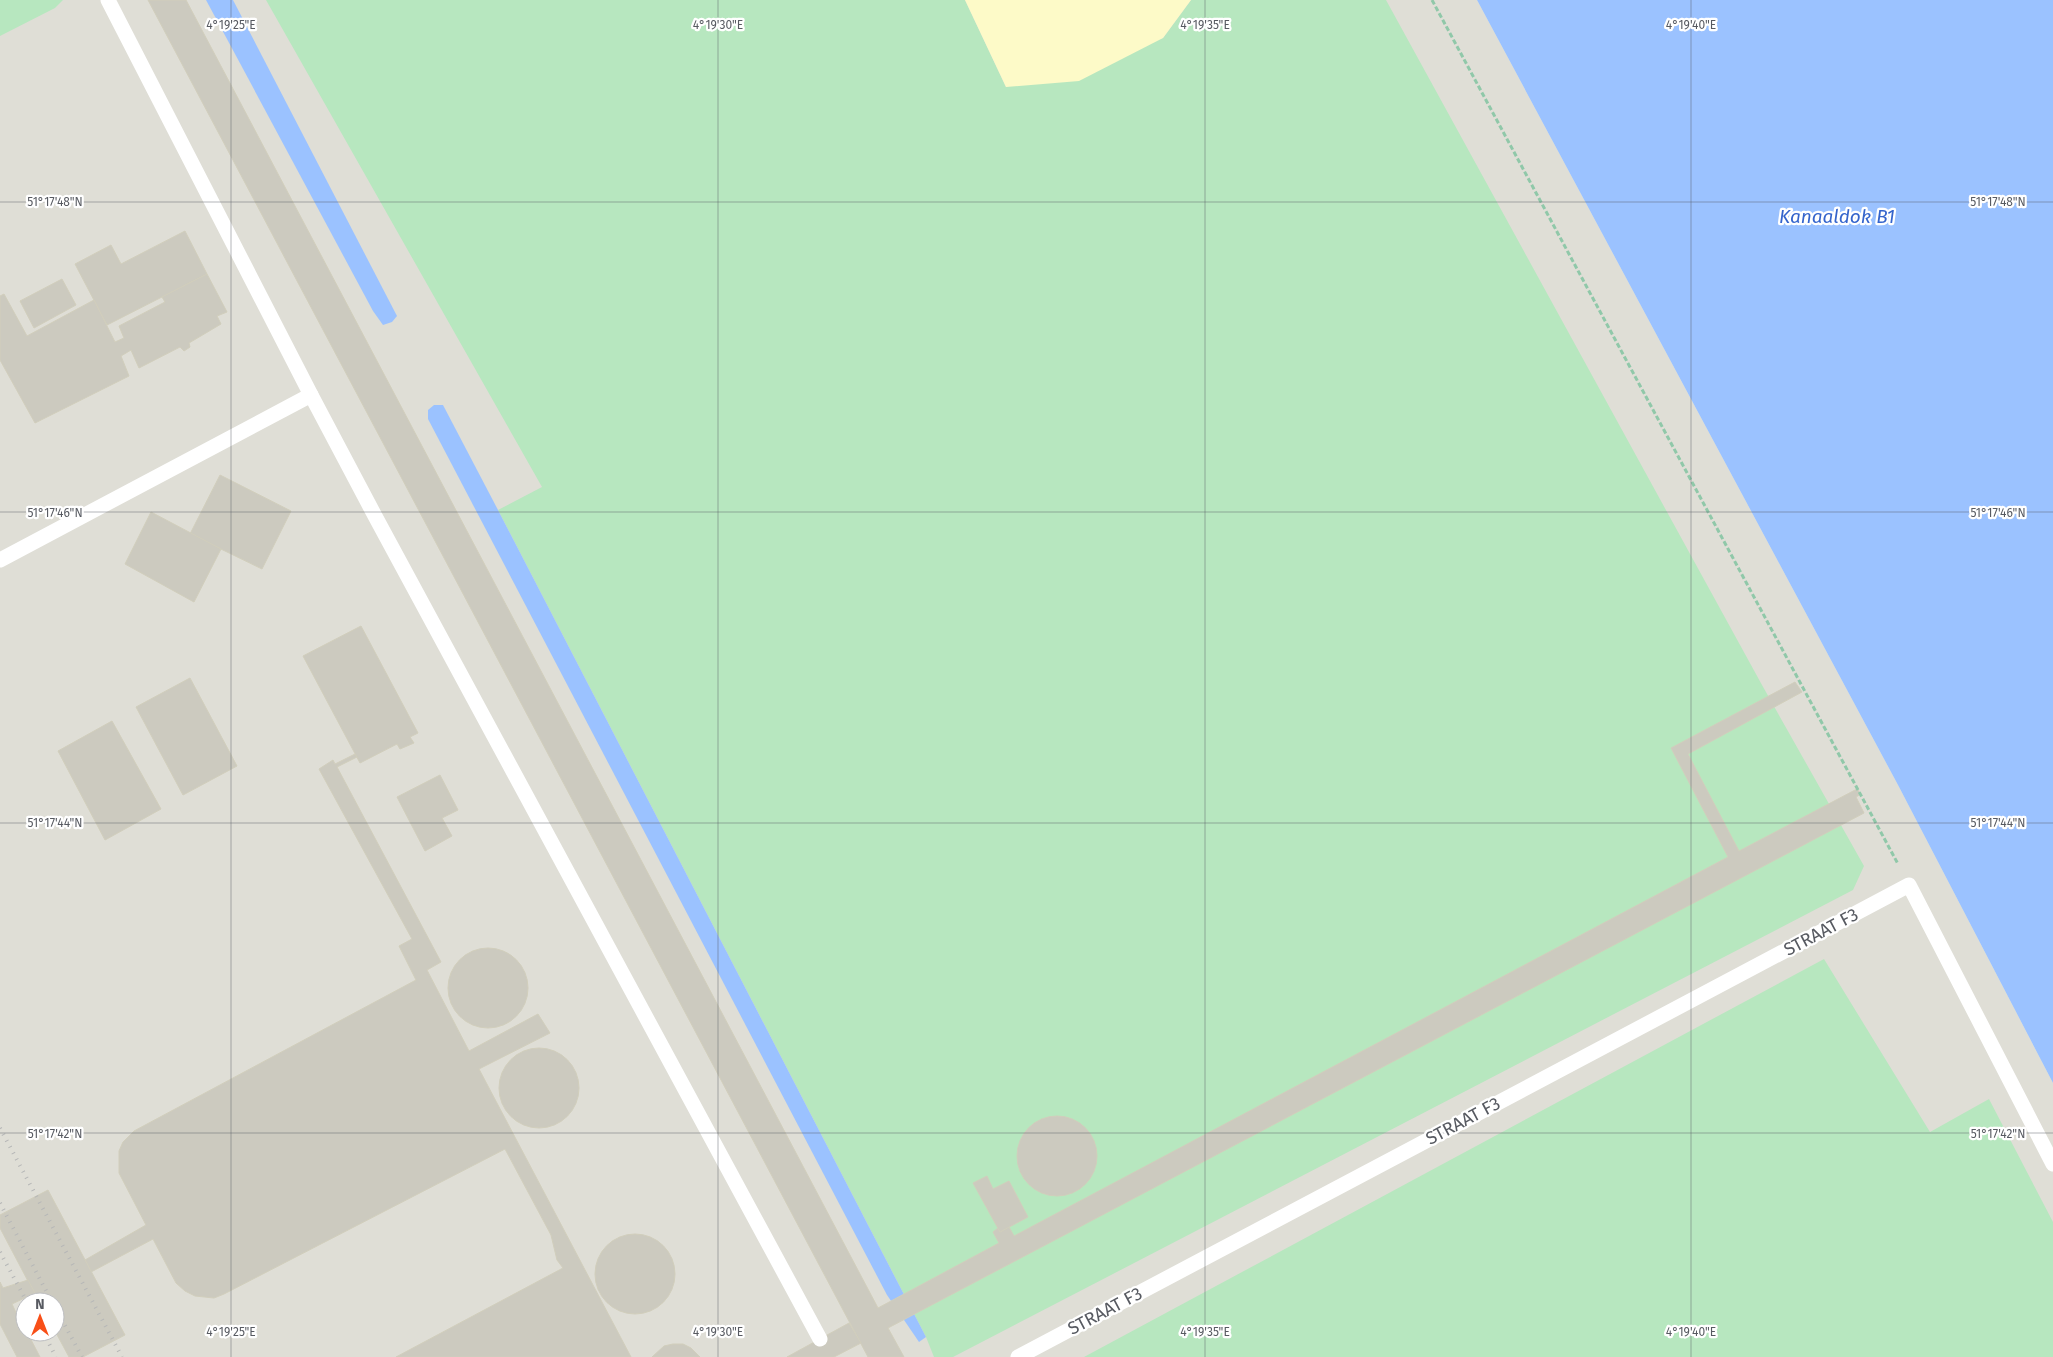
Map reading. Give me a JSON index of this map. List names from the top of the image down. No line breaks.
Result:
{"streets":{"lane":["STRAAT F3"]},"water":["Kanaaldok B1"],"north":"top","coordinates":["4°19'25\"E","4°19'30\"E","4°19'35\"E","4°19'40\"E","51°17'48\"N","51°17'46\"N","51°17'44\"N","51°17'42\"N"]}
